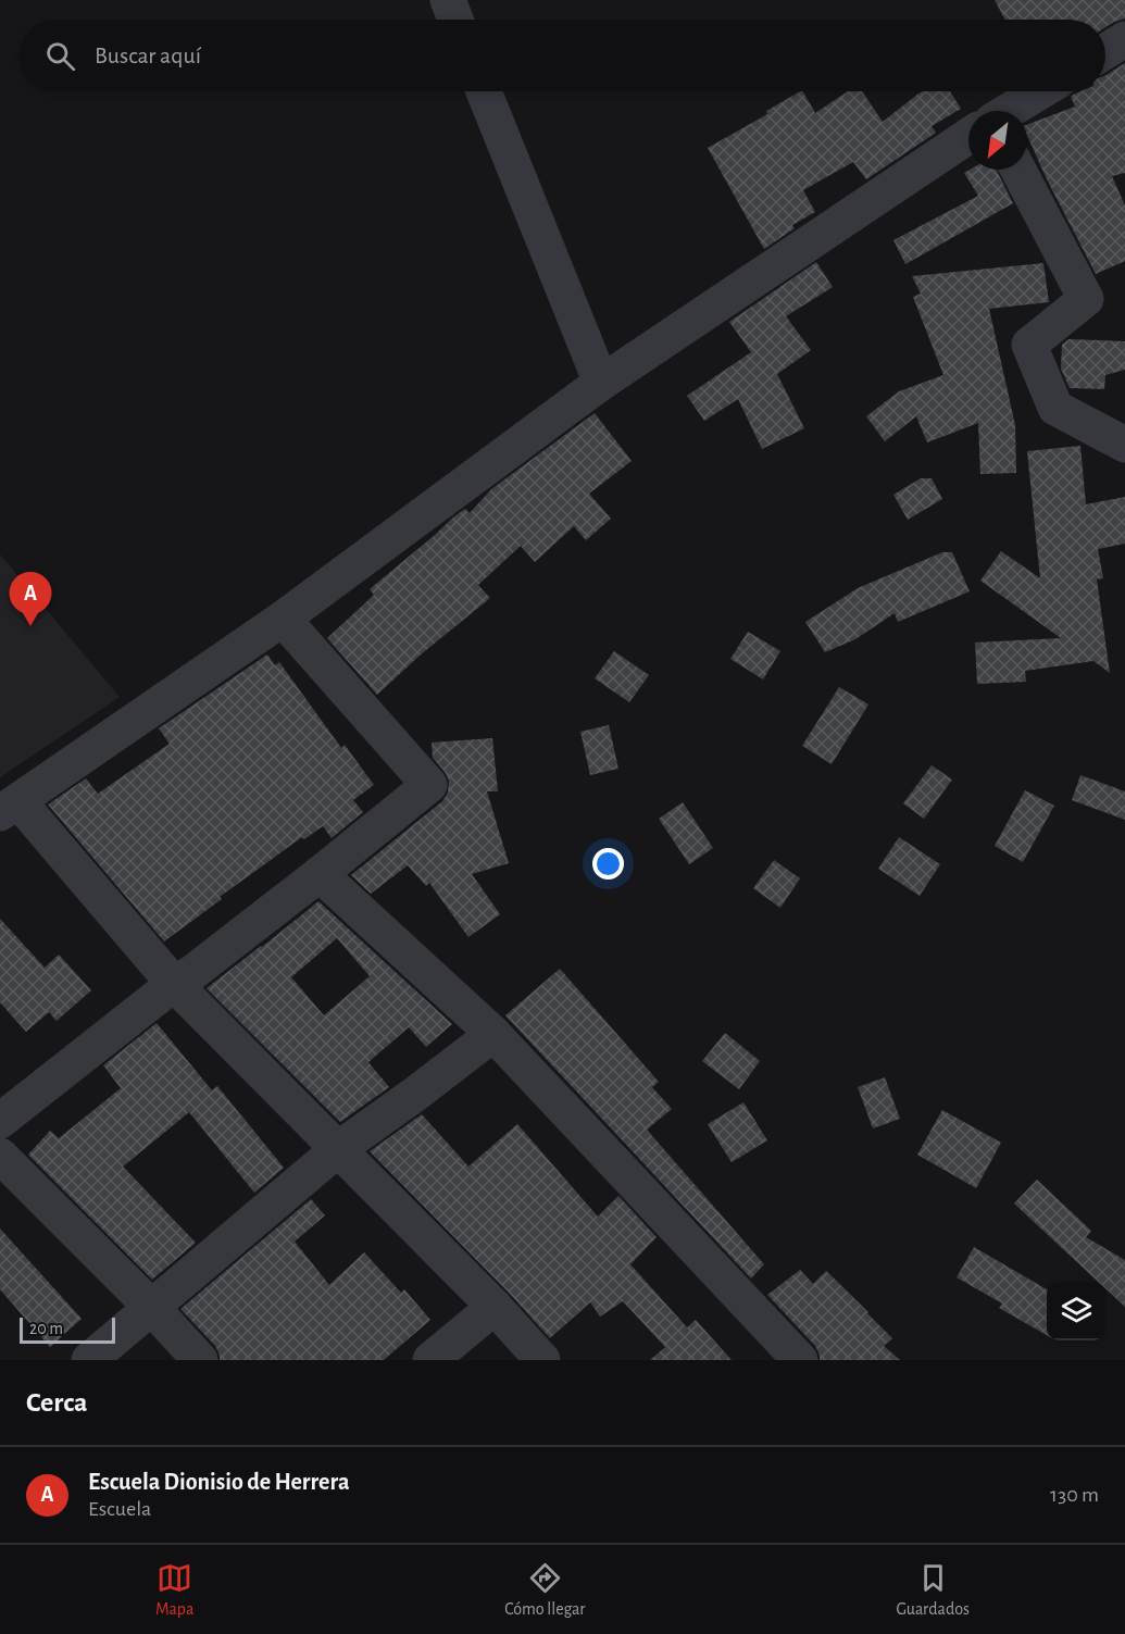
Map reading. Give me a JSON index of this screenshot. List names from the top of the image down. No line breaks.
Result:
{"scale_bar":"20 m","north":"bottom left","page":{"search":"Buscar aquí","pins":"A","scale":"20 m","heading":"Cerca","list":[{"mark":"A","name":"Escuela Dionisio de Herrera","note":"Escuela","value":"130 m"}],"nav":["Mapa","Cómo llegar","Guardados"]}}
